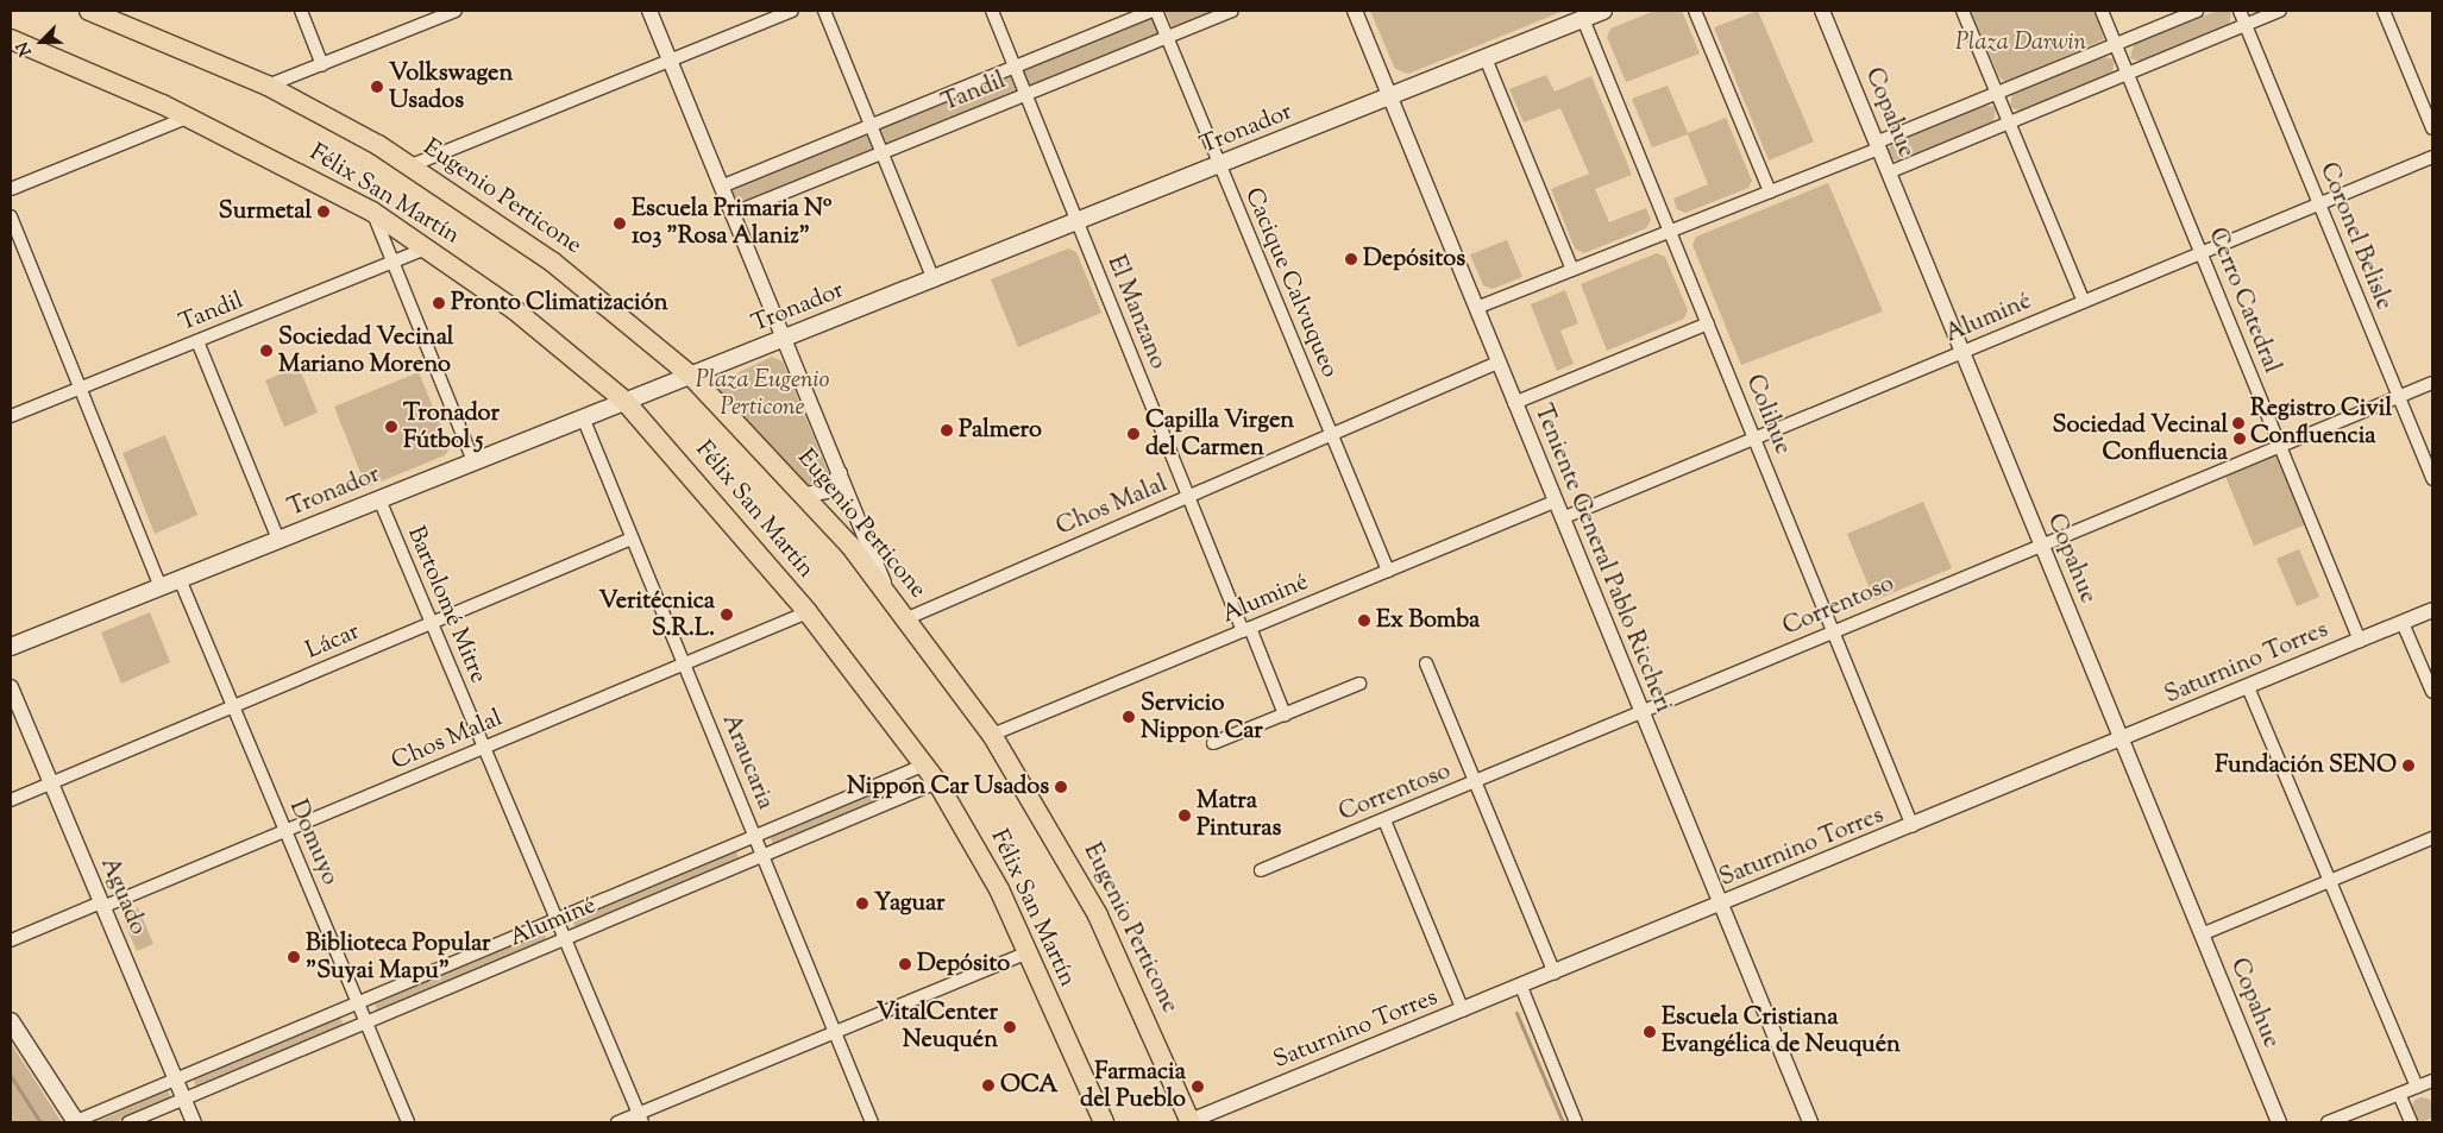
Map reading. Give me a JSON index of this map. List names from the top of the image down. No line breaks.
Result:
{"streets":{"highway":["Félix San Martín","Eugenio Perticone"],"main road":["Tronador"],"street":["Tandil","Copahue","Coronel Belisle","Cacique Calvuqueo","Cerro Catedral","El Manzano","Aluminé","Colihue","Chos Malal","Teniente General Pablo Riccheri","Bartolomé Mitre","Correntoso","Lácar","Saturnino Torres","Araucaria","Domuyo","Aguado"]},"crossings":[["Tandil","Félix San Martín"],["Tandil","Cacique Calvuqueo"],["Tandil","El Manzano"],["Copahue","Aluminé"],["Copahue","Correntoso"],["Copahue","Saturnino Torres"],["Tronador","Félix San Martín"],["Tronador","Eugenio Perticone"],["Tronador","Cacique Calvuqueo"],["Tronador","El Manzano"],["Tronador","Colihue"],["Tronador","Teniente General Pablo Riccheri"],["Tronador","Bartolomé Mitre"],["Tronador","Araucaria"],["Tronador","Domuyo"],["Félix San Martín","Aluminé"],["Félix San Martín","Chos Malal"],["Eugenio Perticone","Aluminé"],["Eugenio Perticone","Chos Malal"],["Eugenio Perticone","Saturnino Torres"],["Coronel Belisle","Aluminé"],["Coronel Belisle","Correntoso"],["Cacique Calvuqueo","Aluminé"],["Cacique Calvuqueo","Chos Malal"],["Cerro Catedral","Aluminé"],["Cerro Catedral","Correntoso"],["Cerro Catedral","Saturnino Torres"],["El Manzano","Aluminé"],["El Manzano","Chos Malal"],["Aluminé","Colihue"],["Aluminé","Teniente General Pablo Riccheri"],["Aluminé","Bartolomé Mitre"],["Aluminé","Araucaria"],["Aluminé","Domuyo"],["Aluminé","Aguado"],["Colihue","Correntoso"],["Colihue","Saturnino Torres"],["Chos Malal","Teniente General Pablo Riccheri"],["Chos Malal","Bartolomé Mitre"],["Chos Malal","Araucaria"],["Chos Malal","Domuyo"],["Chos Malal","Aguado"],["Teniente General Pablo Riccheri","Correntoso"],["Teniente General Pablo Riccheri","Saturnino Torres"],["Bartolomé Mitre","Lácar"],["Lácar","Araucaria"],["Lácar","Domuyo"],["Lácar","Aguado"]],"parks":["Plaza Darwin","Plaza Eugenio Perticone"],"places":["Volkswagen Usados","Surmetal","Escuela Primaria Nº 103 \"Rosa Alaniz\"","Depósitos","Pronto Climatización","Sociedad Vecinal Mariano Moreno","Registro Civil Confluencia","Tronador Fútbol 5","Palmero","Capilla Virgen del Carmen","Sociedad Vecinal Confluencia","Veritécnica S.R.L.","Ex Bomba","Servicio Nippon Car","Fundación SENO","Nippon Car Usados","Matra Pinturas","Yaguar","Biblioteca Popular \"Suyai Mapu\"","Depósito","VitalCenter Neuquén","Escuela Cristiana Evangélica de Neuquén","OCA","Farmacia del Pueblo"],"north":"bottom left"}
